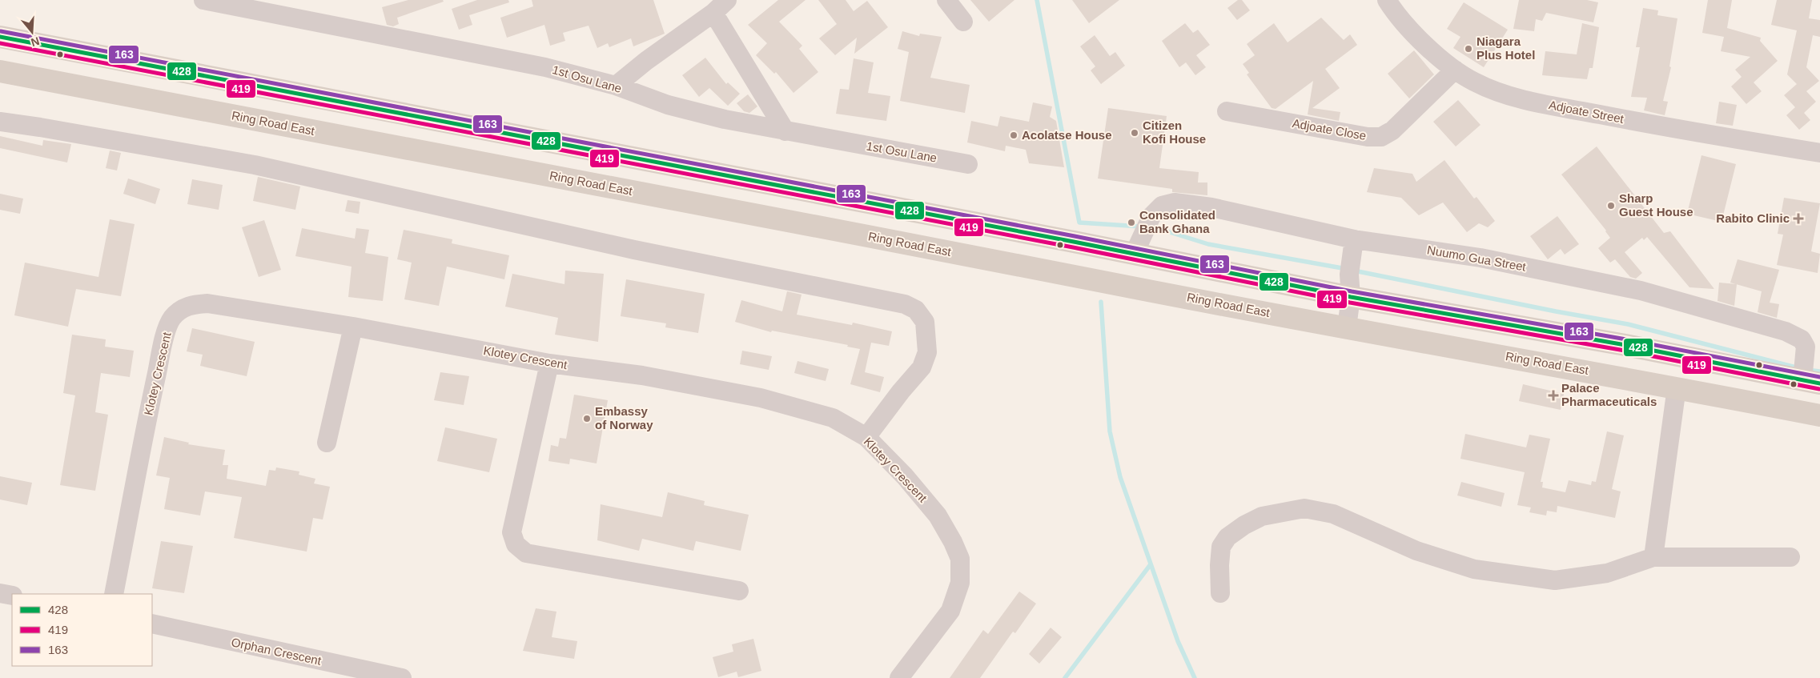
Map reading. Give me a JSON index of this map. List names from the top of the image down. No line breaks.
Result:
{"streets":{"main road":["Ring Road East"],"street":["1st Osu Lane","Adjoate Street","Adjoate Close","Nuumo Gua Street","Klotey Crescent","Orphan Crescent"]},"crossings":[["Adjoate Street","Adjoate Close"]],"places":{"other":["Niagara Plus Hotel","Citizen Kofi House","Acolatse House","Sharp Guest House","Consolidated Bank Ghana","Embassy of Norway"],"health":["Rabito Clinic","Palace Pharmaceuticals"]},"lines":["transit line 163","transit line 428","transit line 419"],"legend":["428","419","163"],"north":"bottom"}
